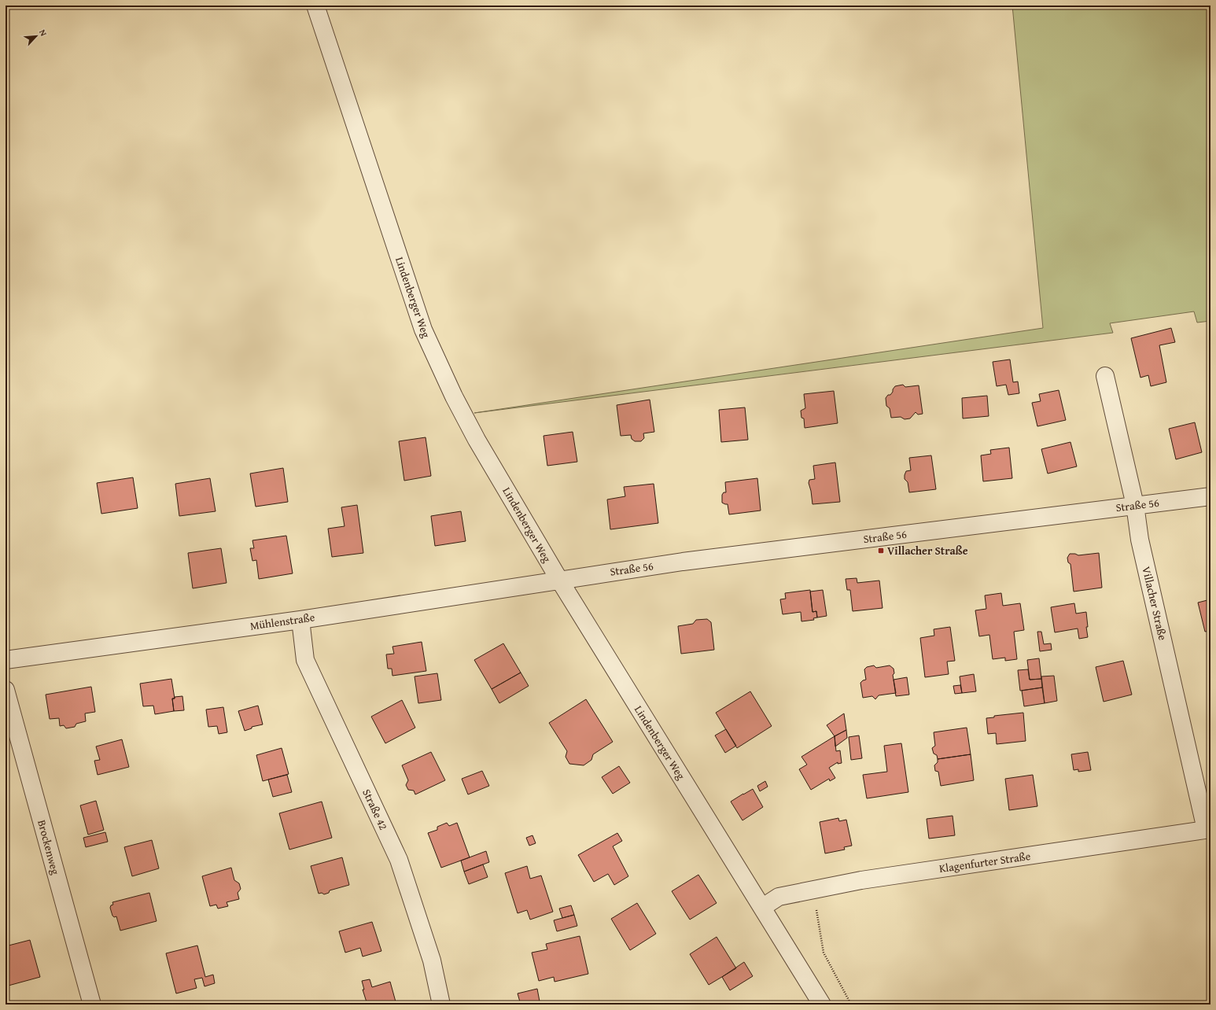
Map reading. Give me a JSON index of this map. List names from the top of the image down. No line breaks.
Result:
{"streets":{"street":["Lindenberger Weg","Straße 56","Villacher Straße","Mühlenstraße","Straße 42","Brockenweg","Klagenfurter Straße"]},"crossings":[["Lindenberger Weg","Straße 56"],["Lindenberger Weg","Mühlenstraße"],["Lindenberger Weg","Klagenfurter Straße"],["Straße 56","Villacher Straße"],["Straße 56","Mühlenstraße"],["Villacher Straße","Klagenfurter Straße"],["Mühlenstraße","Straße 42"]],"places":{"transit":["Villacher Straße"]},"north":"top right"}
